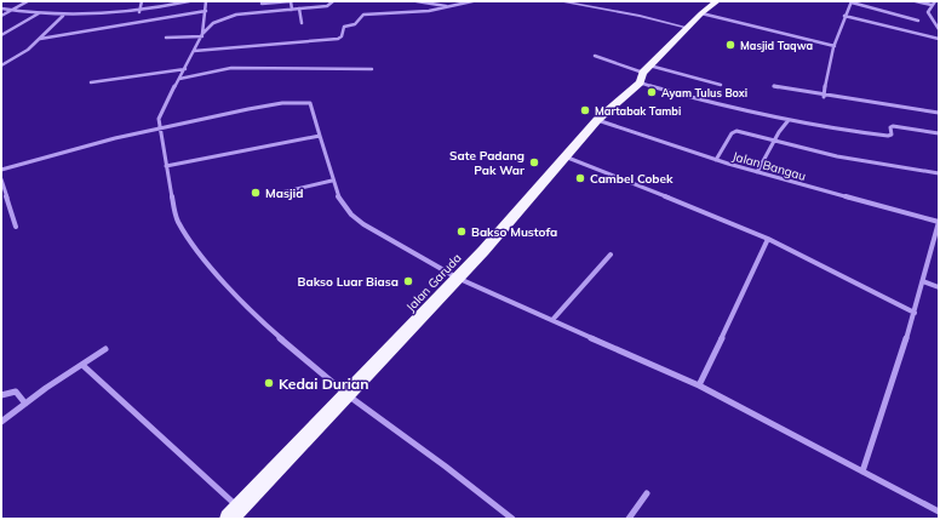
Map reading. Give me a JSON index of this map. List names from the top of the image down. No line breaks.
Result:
{"streets":{"highway":["Jalan Garuda"],"street":["Jalan Bangau"]},"crossings":[["Jalan Bangau","Jalan Garuda"]],"places":["Masjid Taqwa","Ayam Tulus Boxi","Martabak Tambi","Sate Padang Pak War","Cambel Cobek","Masjid","Bakso Mustofa","Bakso Luar Biasa","Kedai Durian"]}
